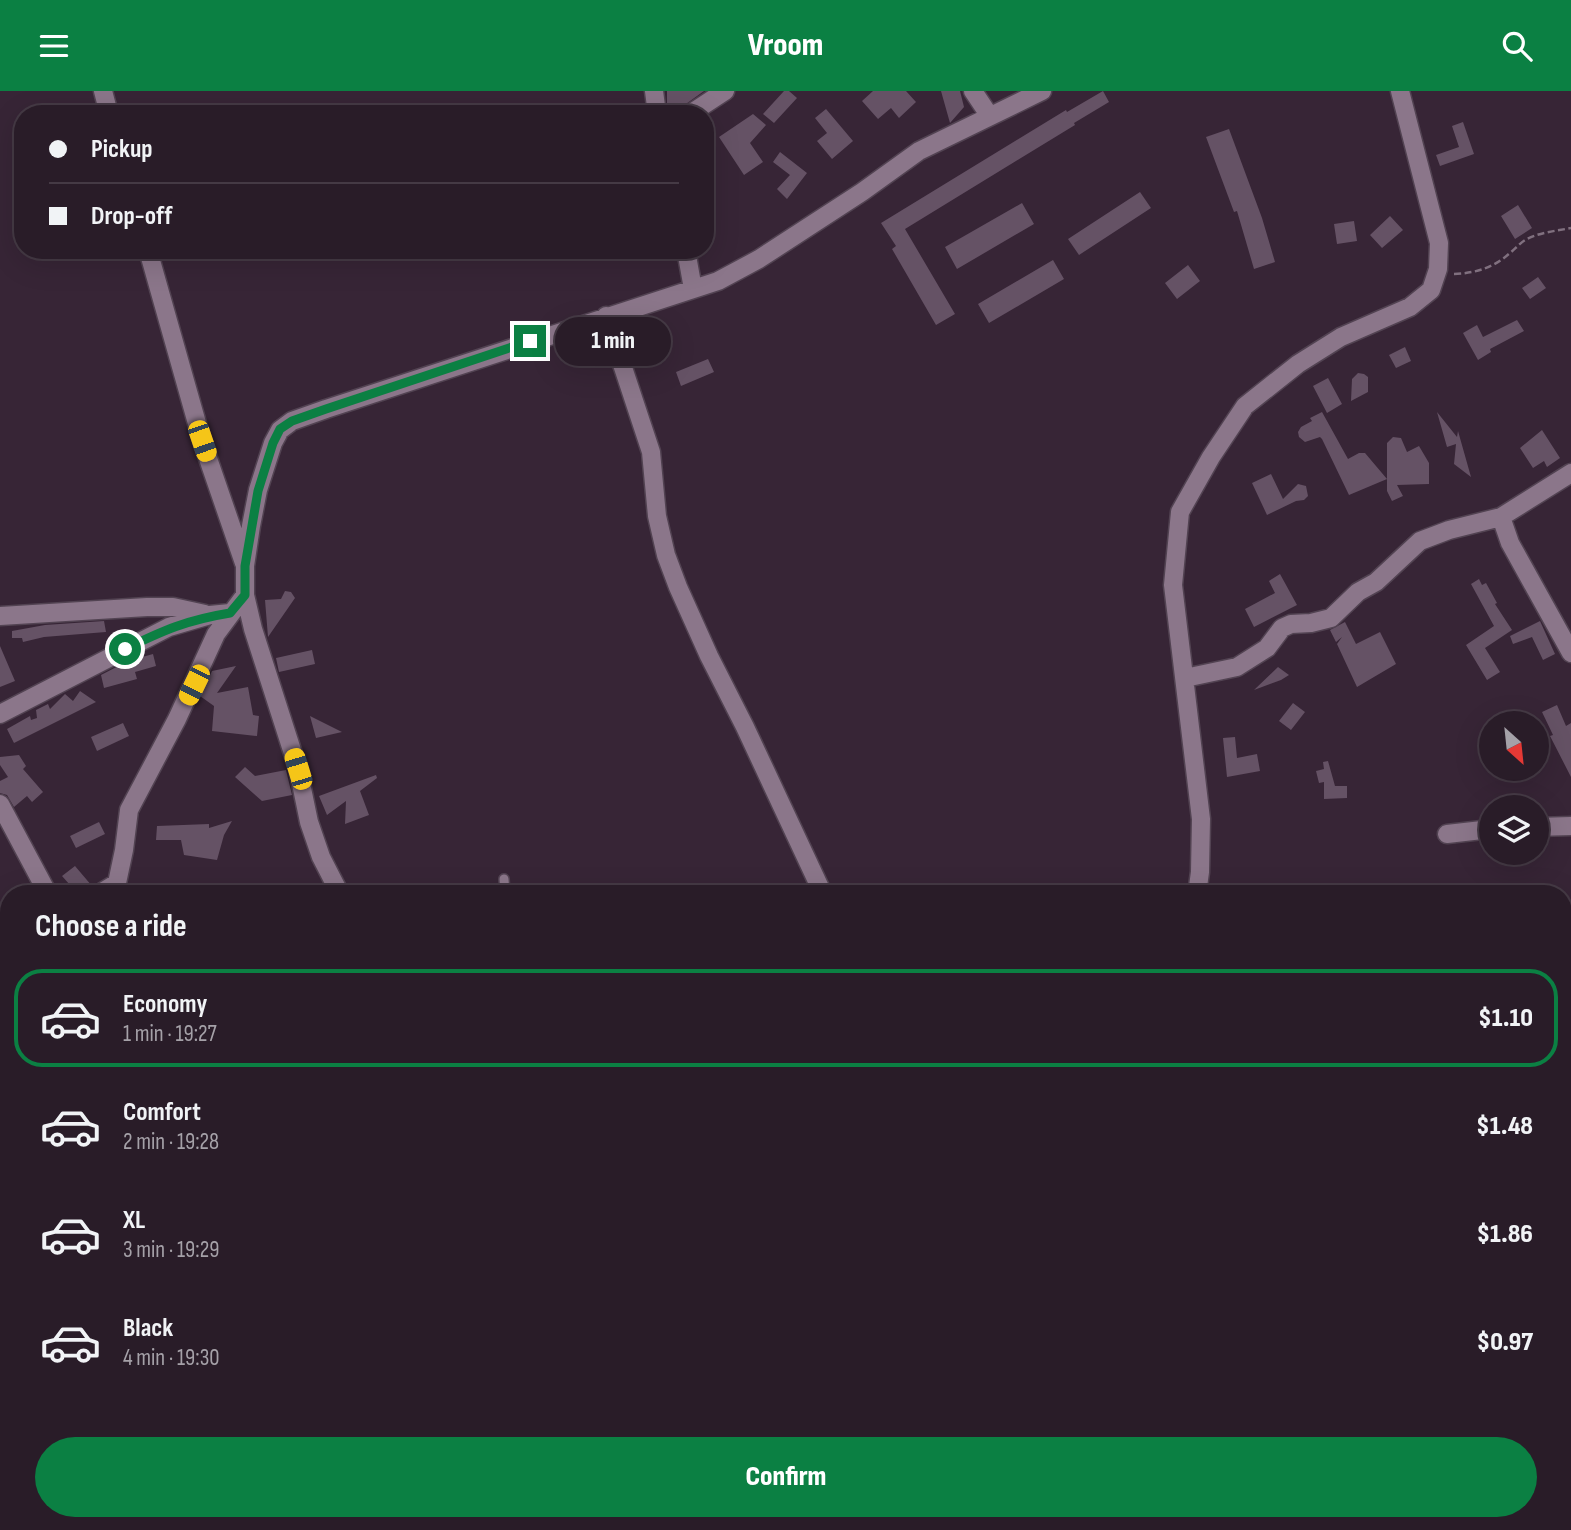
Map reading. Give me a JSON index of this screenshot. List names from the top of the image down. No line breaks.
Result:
{"north":"bottom right","page":{"header":"Vroom","banner":["Pickup","Drop-off"],"bubble":"1 min","heading":"Choose a ride","list":[{"name":"Economy","note":"1 min · 19:27","value":"$1.10"},{"name":"Comfort","note":"2 min · 19:28","value":"$1.48"},{"name":"XL","note":"3 min · 19:29","value":"$1.86"},{"name":"Black","note":"4 min · 19:30","value":"$0.97"}],"buttons":"Confirm"}}
